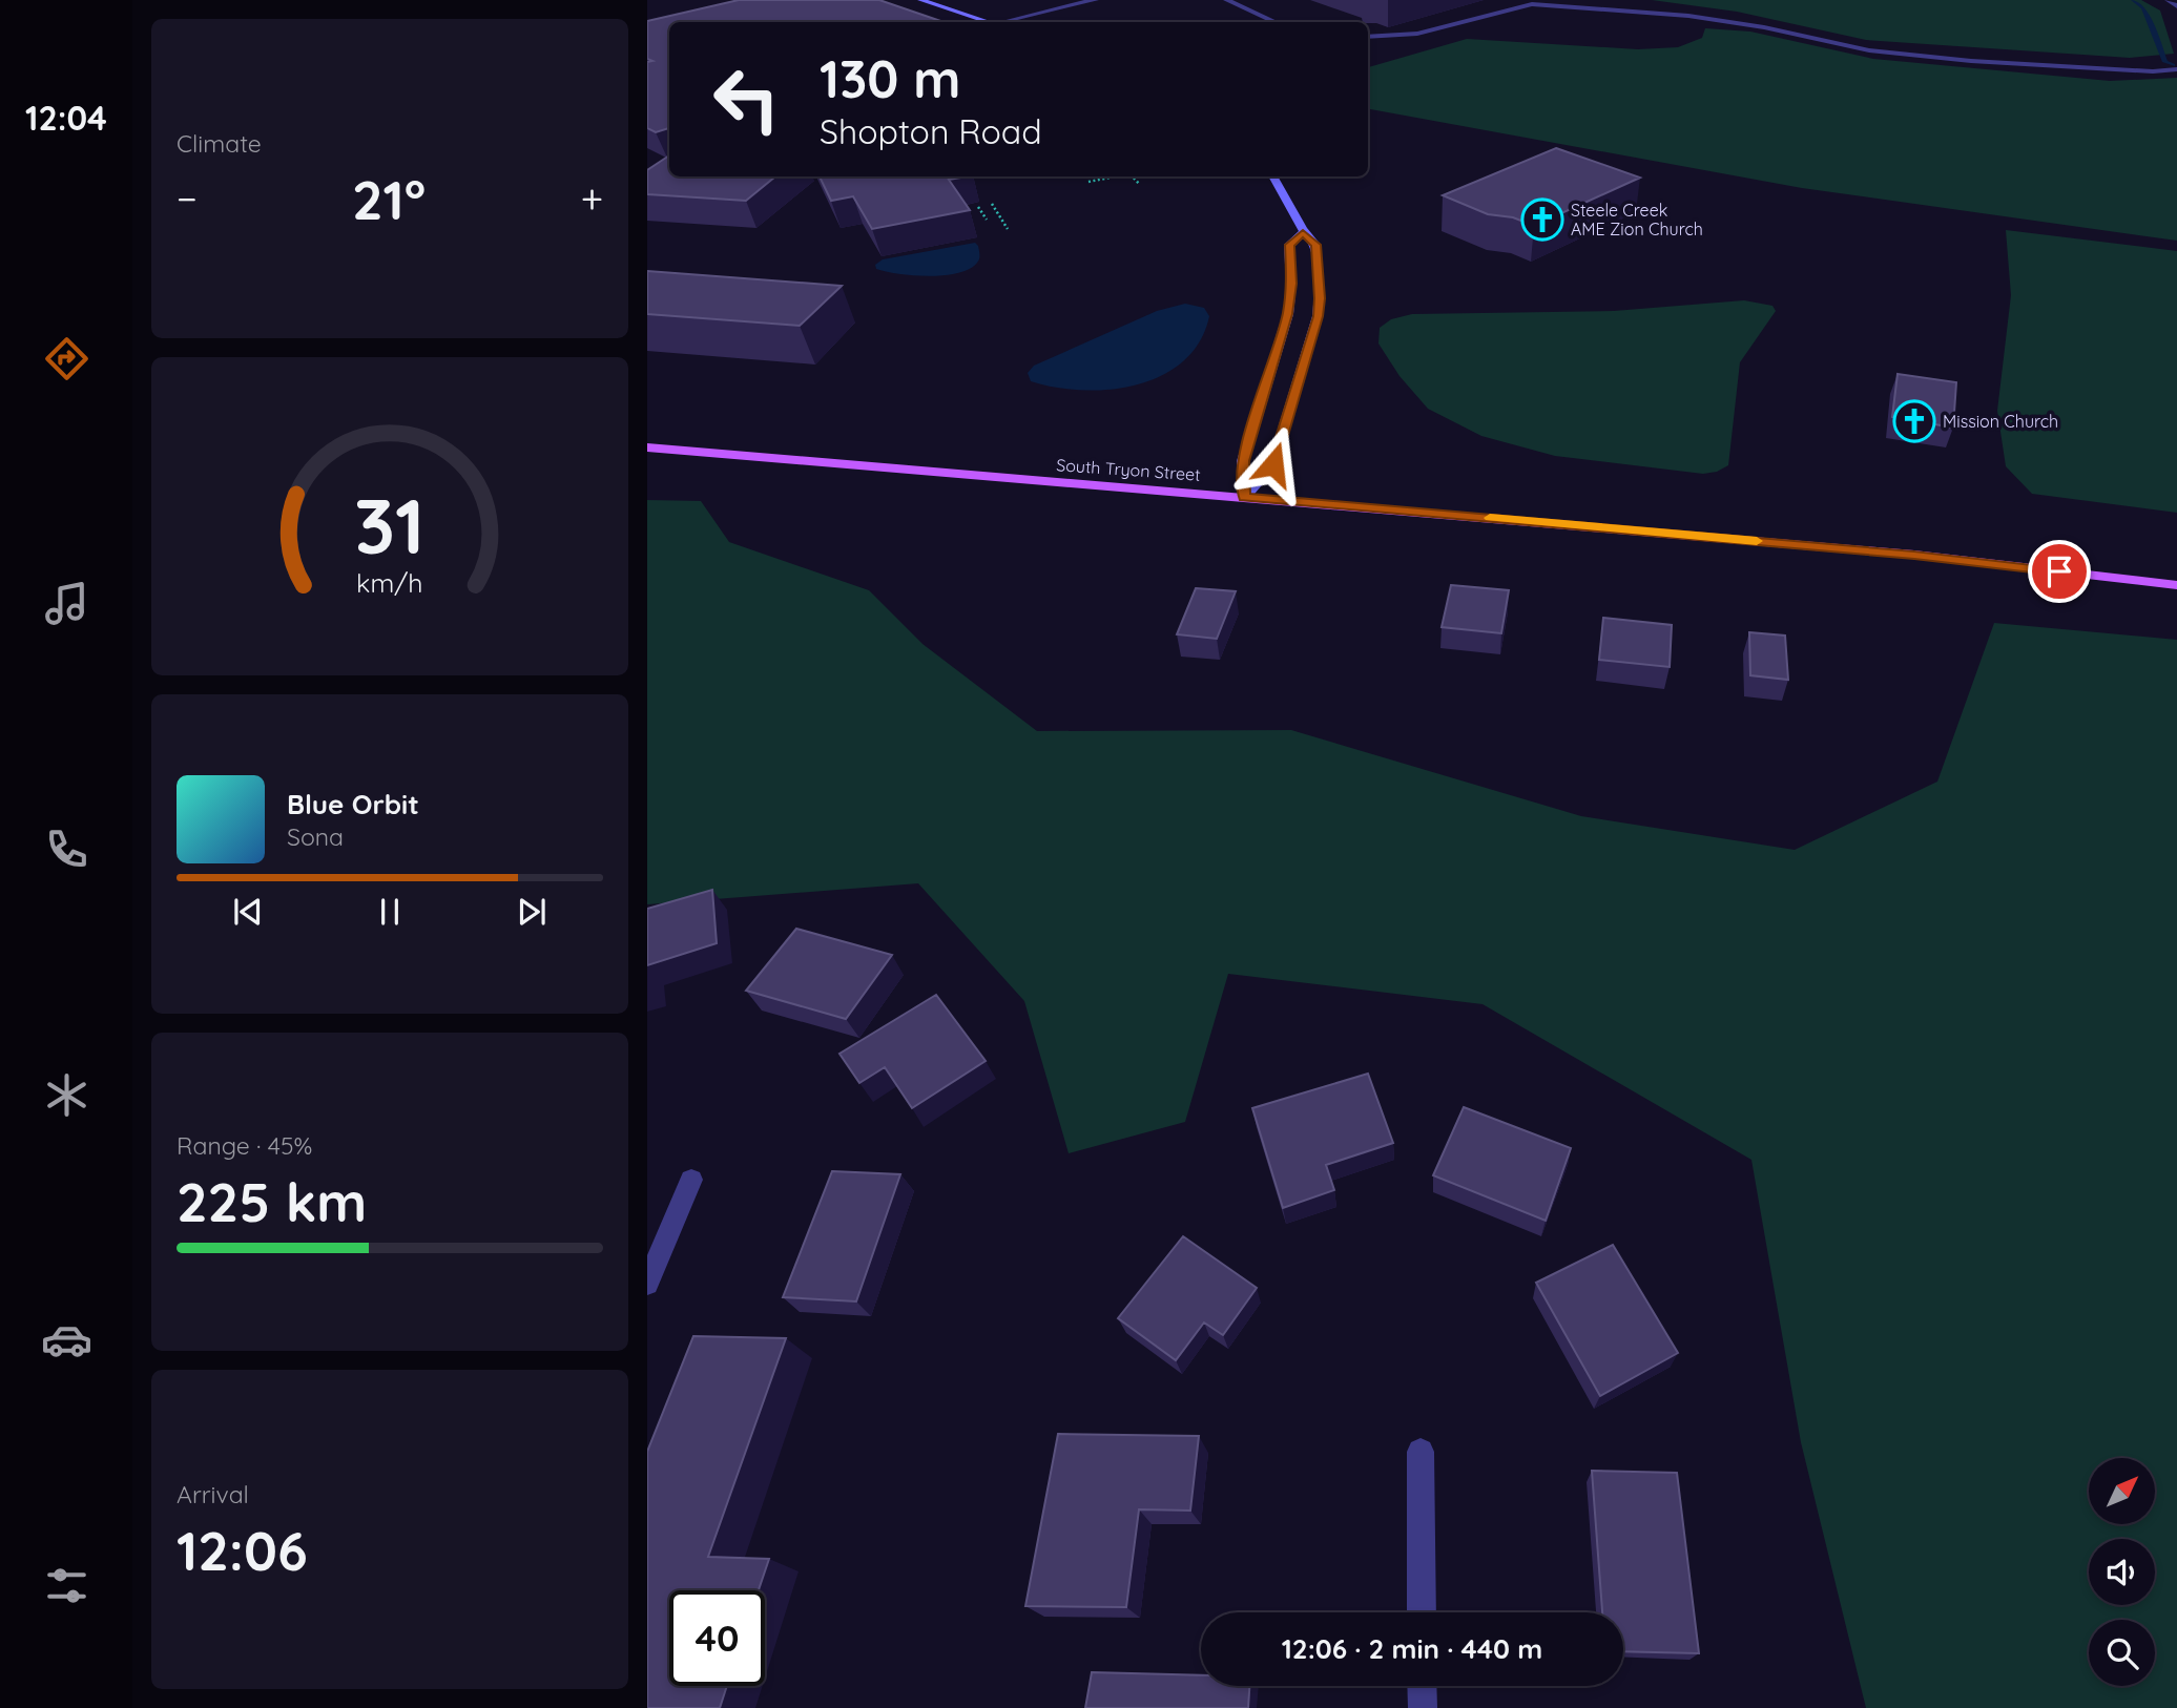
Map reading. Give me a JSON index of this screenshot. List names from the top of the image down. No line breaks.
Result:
{"streets":{"main road":["South Tryon Street"]},"places":{"church":["Steele Creek AME Zion Church","Mission Church"]},"north":"top right","page":{"tabs":"12:04","tile":["Climate",["Range · 45%","225 km"],["Arrival","12:06"]],"turn":["130 m","Shopton Road"],"heat":["−","21°","+"],"song":["Blue Orbit","Sona"],"limit":"40","trip":"12:06 · 2 min · 440 m","gauge":["31","km/h"]}}
